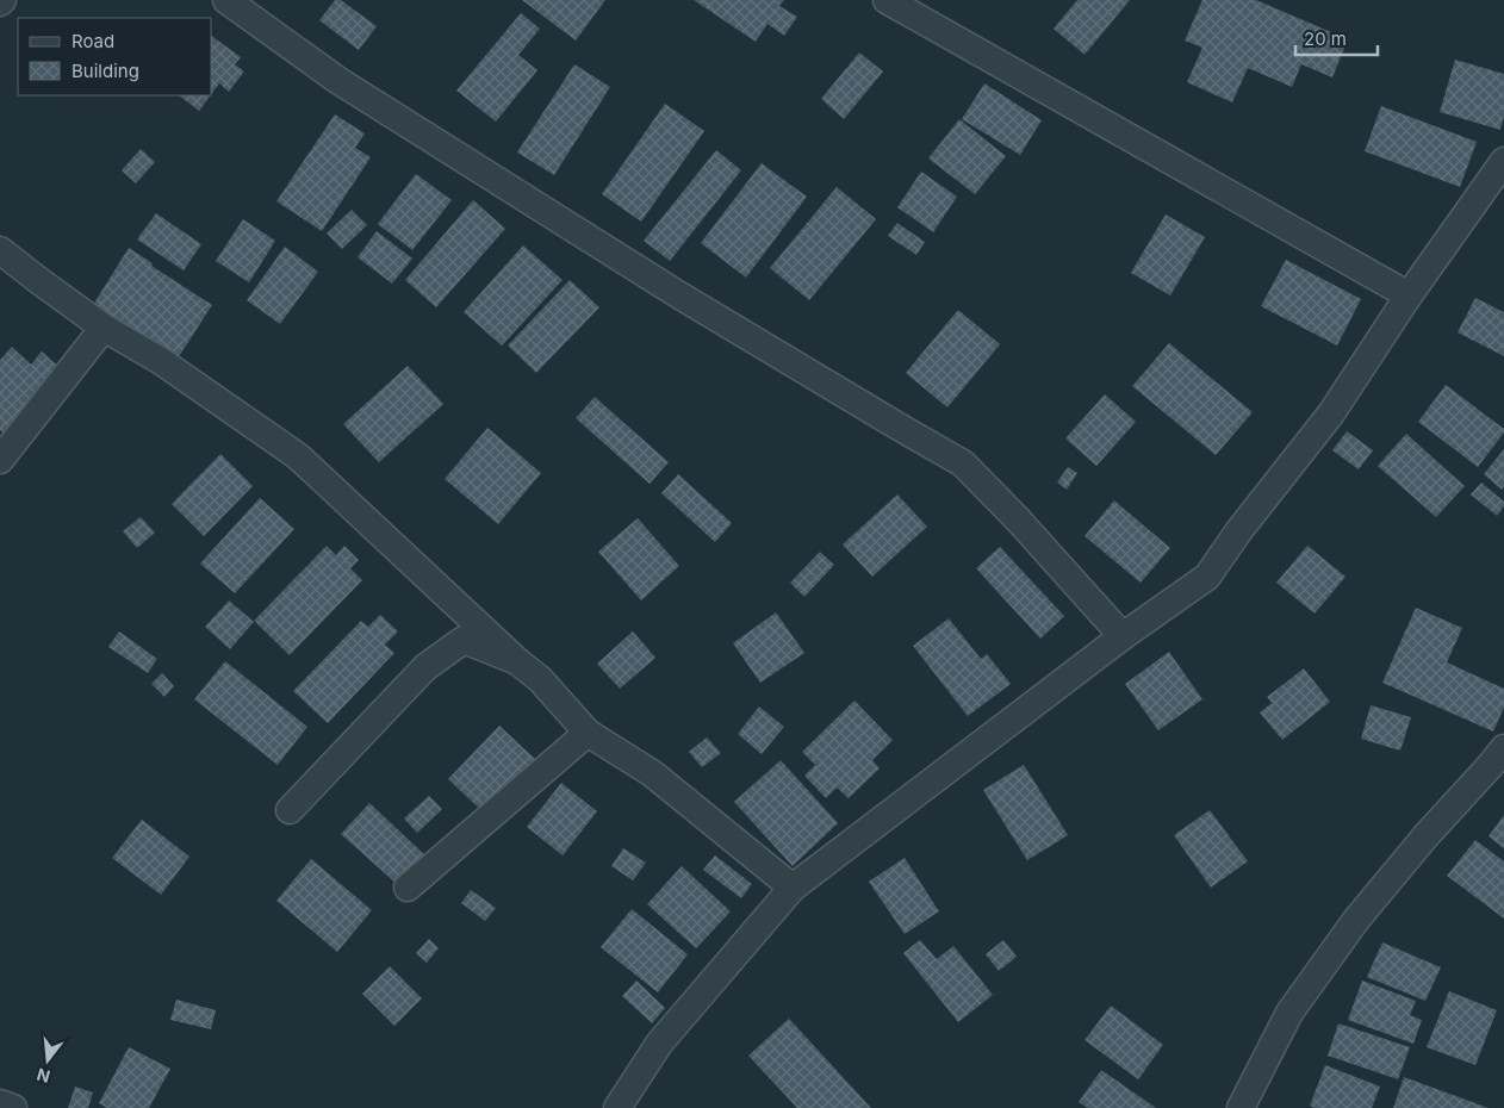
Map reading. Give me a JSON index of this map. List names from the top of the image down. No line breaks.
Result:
{"legend":["Road","Building"],"scale_bar":"20 m","north":"bottom"}
